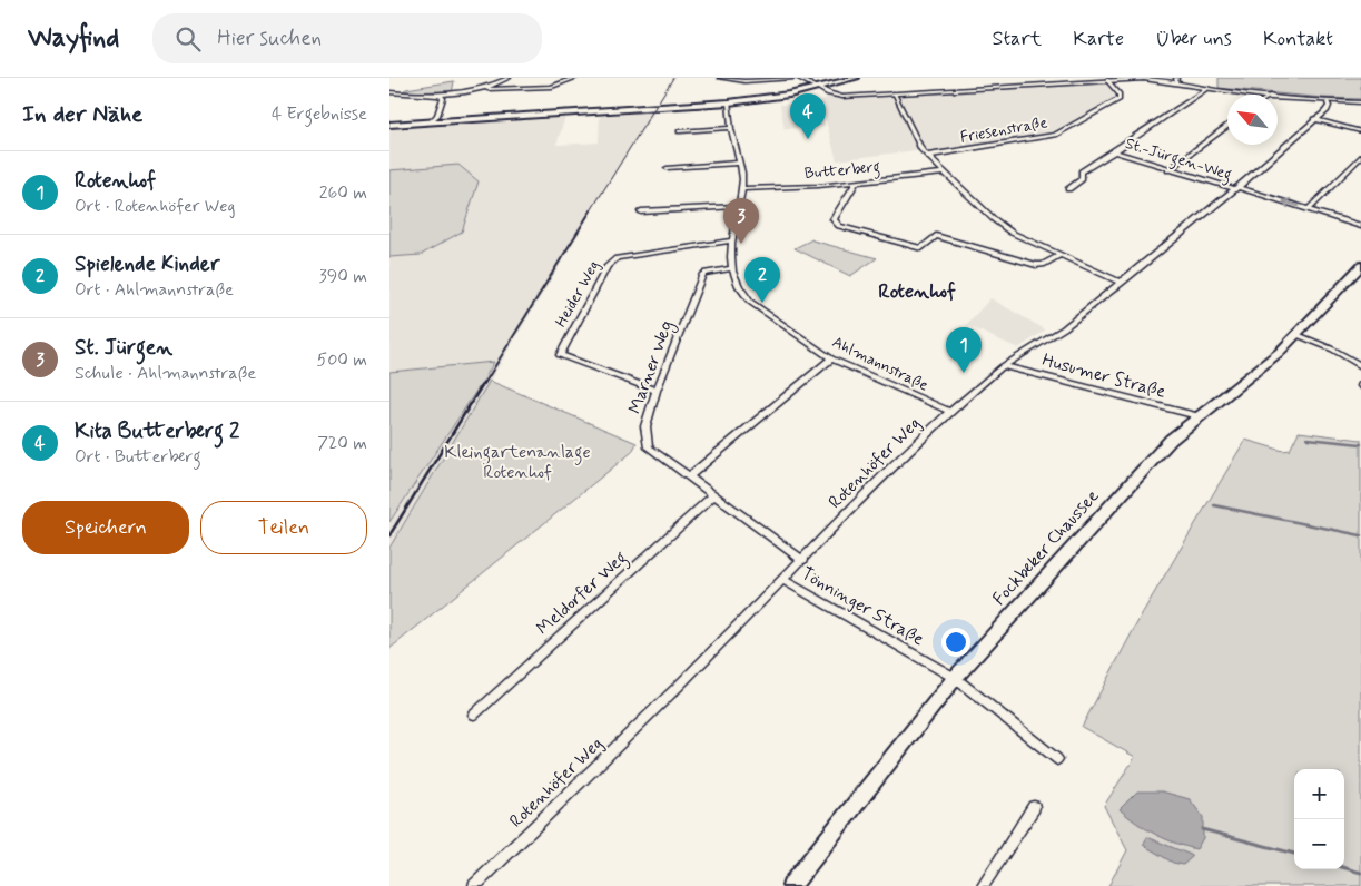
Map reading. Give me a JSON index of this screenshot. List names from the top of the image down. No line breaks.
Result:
{"streets":{"main road":["Fockbeker Chaussee"],"street":["Friesenstraße","St.-Jürgen-Weg","Butterberg","Heider Weg","Ahlmannstraße","Marner Weg","Husumer Straße","Rotenhöfer Weg","Meldorfer Weg","Tönninger Straße"]},"crossings":[["St.-Jürgen-Weg","Rotenhöfer Weg"],["Butterberg","Ahlmannstraße"],["Heider Weg","Ahlmannstraße"],["Heider Weg","Marner Weg"],["Ahlmannstraße","Marner Weg"],["Ahlmannstraße","Rotenhöfer Weg"],["Marner Weg","Rotenhöfer Weg"],["Marner Weg","Meldorfer Weg"],["Husumer Straße","Rotenhöfer Weg"],["Husumer Straße","Fockbeker Chaussee"],["Rotenhöfer Weg","Tönninger Straße"],["Fockbeker Chaussee","Tönninger Straße"]],"districts":["Rotenhof"],"parks":["Kleingartenanlage Rotenhof"],"north":"top left","page":{"header":"Wayfind","search":"Hier suchen","nav":["Start","Karte","Über uns","Kontakt"],"heading":["In der Nähe","4 Ergebnisse"],"pins":["4","3","2","1"],"list":[{"mark":"1","name":"Rotenhof","note":"Ort · Rotenhöfer Weg","value":"260 m"},{"mark":"2","name":"Spielende Kinder","note":"Ort · Ahlmannstraße","value":"390 m"},{"mark":"3","name":"St. Jürgen","note":"Schule · Ahlmannstraße","value":"500 m"},{"mark":"4","name":"Kita Butterberg 2","note":"Ort · Butterberg","value":"720 m"}],"buttons":["Speichern","Teilen"],"map_buttons":["+","−"]}}
